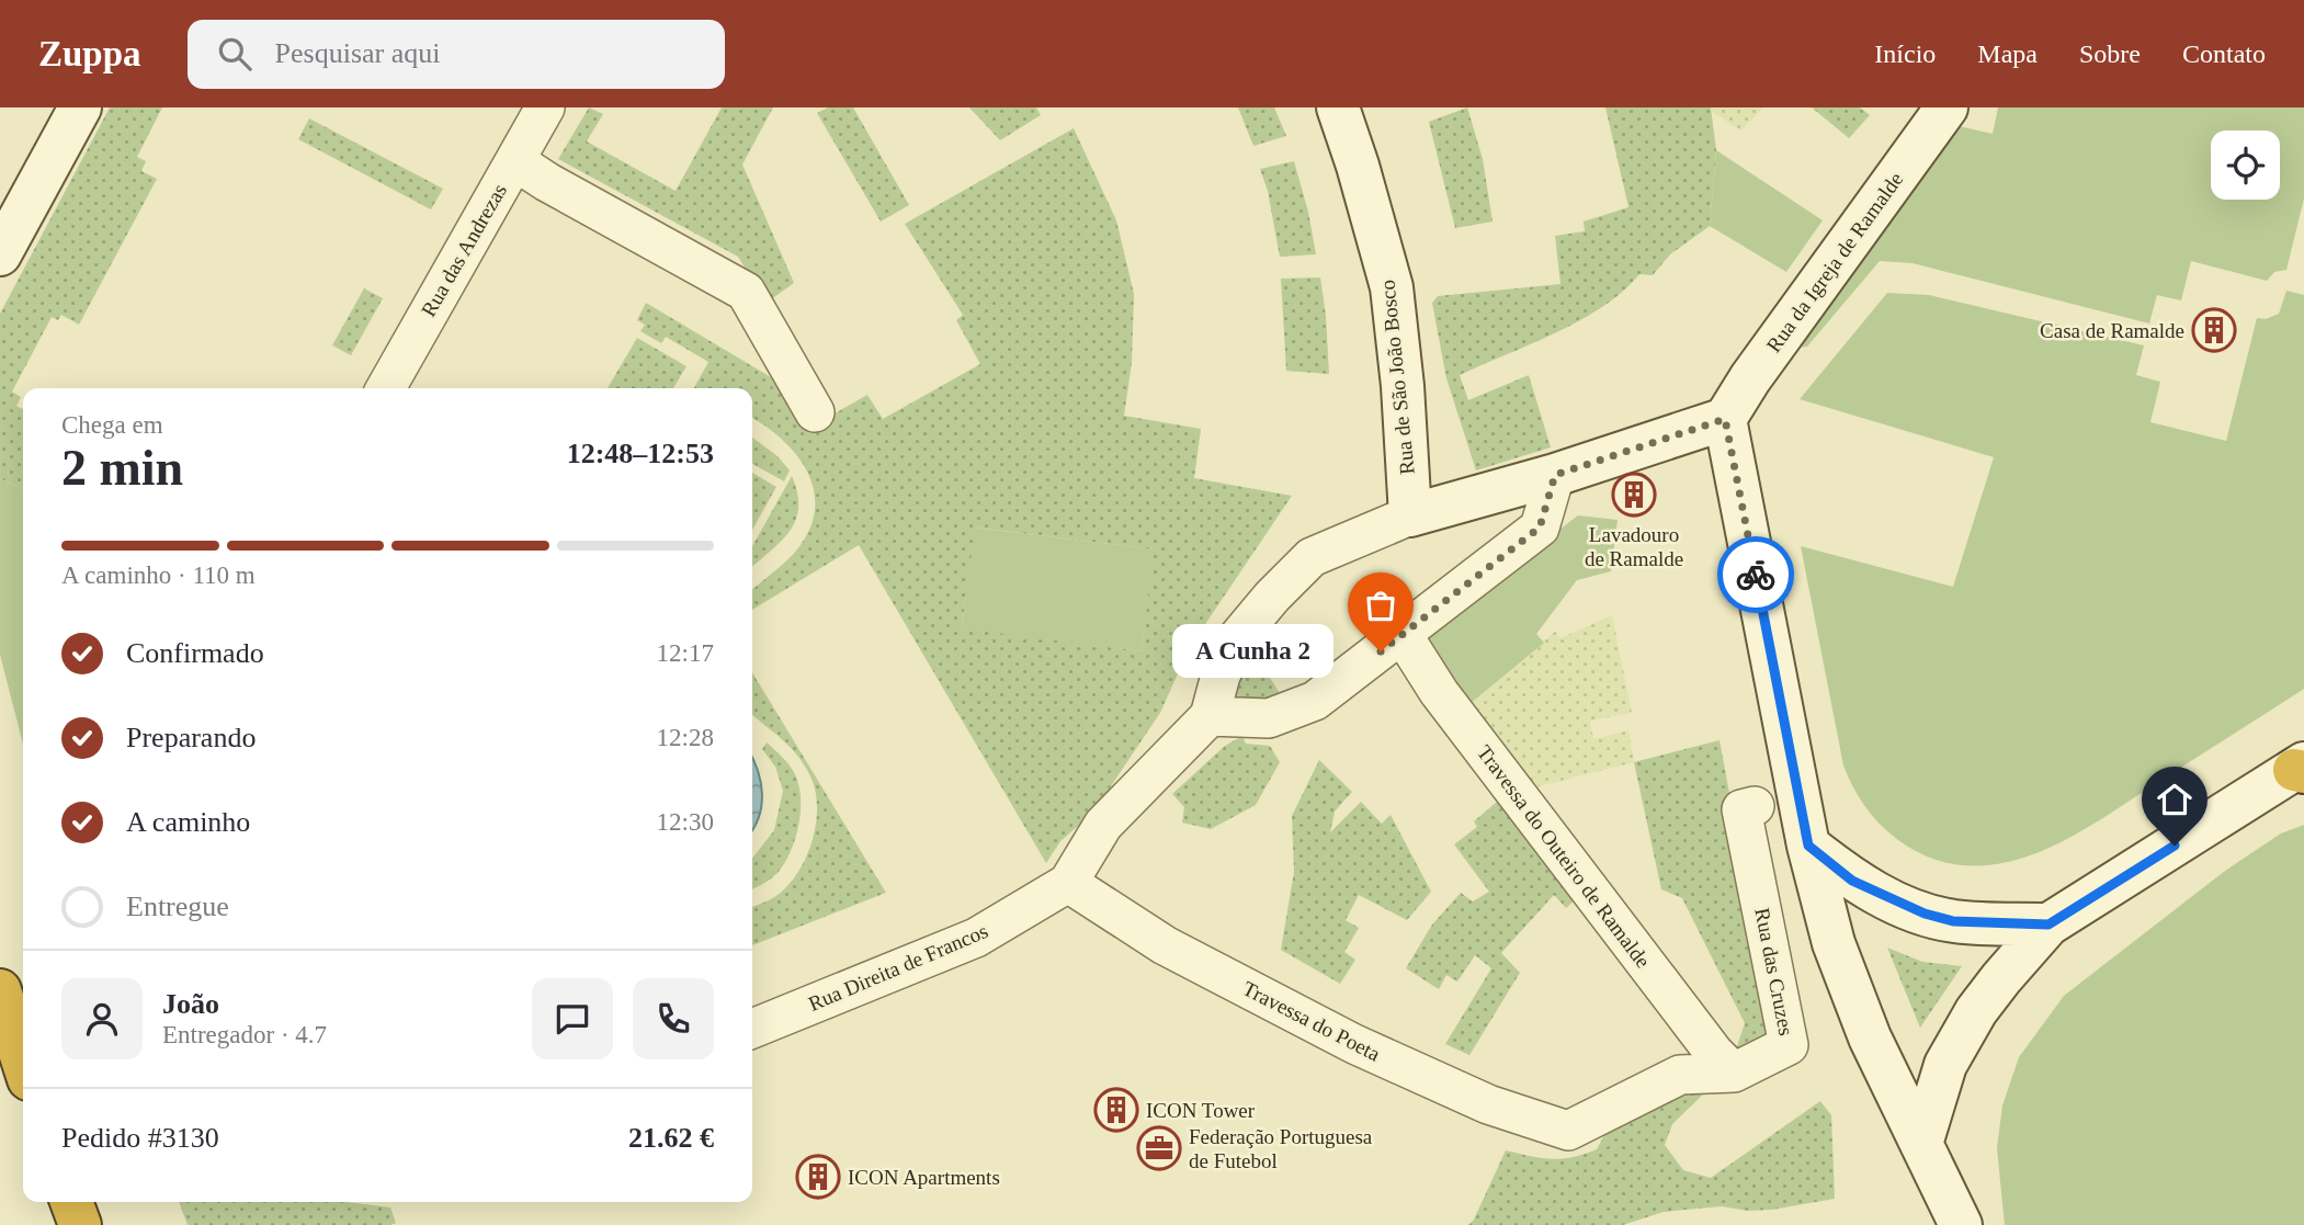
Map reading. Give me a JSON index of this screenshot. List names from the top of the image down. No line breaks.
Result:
{"streets":{"street":["Rua das Andrezas","Rua da Igreja de Ramalde","Rua de São João Bosco","Travessa do Outeiro de Ramalde","Rua Direita de Francos","Rua das Cruzes","Travessa do Poeta"]},"crossings":[["Rua da Igreja de Ramalde","Rua Direita de Francos"],["Rua de São João Bosco","Rua Direita de Francos"],["Travessa do Outeiro de Ramalde","Rua das Cruzes"],["Rua Direita de Francos","Travessa do Poeta"],["Rua das Cruzes","Travessa do Poeta"]],"places":{"building":["Casa de Ramalde","Lavadouro de Ramalde","ICON Tower","ICON Apartments"],"other":["A Cunha 2"],"office":["Federação Portuguesa de Futebol"]},"page":{"header":"Zuppa","search":"Pesquisar aqui","nav":["Início","Mapa","Sobre","Contato"],"heading":["2 min","Chega em","12:48–12:53"],"panel":["João","Entregador · 4.7","Pedido #3130","21.62 €"],"bar":"A caminho · 110 m","list":[["Confirmado","12:17"],["Preparando","12:28"],["A caminho","12:30"],"Entregue"],"bubble":"A Cunha 2"}}
